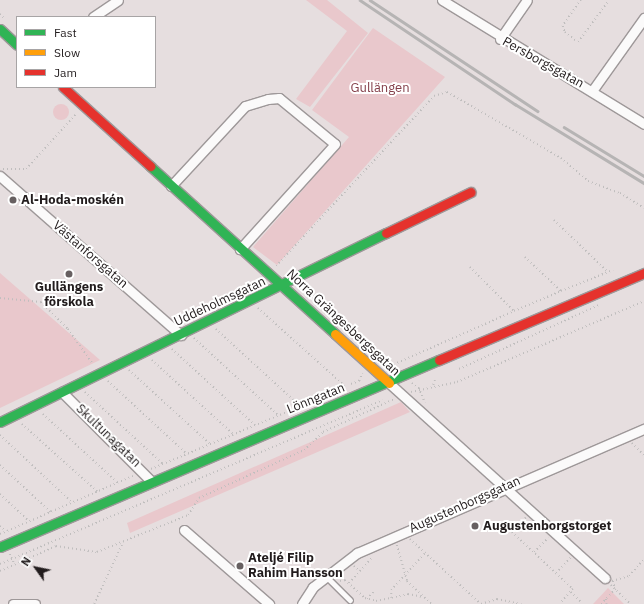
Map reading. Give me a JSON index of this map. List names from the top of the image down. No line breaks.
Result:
{"streets":{"street":["Persborgsgatan","Västanforsgatan","Uddeholmsgatan","Norra Grängesbergsgatan","Lönngatan","Skultunagatan","Augustenborgsgatan"]},"crossings":[["Västanforsgatan","Uddeholmsgatan"],["Uddeholmsgatan","Norra Grängesbergsgatan"],["Uddeholmsgatan","Skultunagatan"],["Norra Grängesbergsgatan","Lönngatan"],["Norra Grängesbergsgatan","Augustenborgsgatan"],["Lönngatan","Skultunagatan"]],"parks":["Gullängen"],"places":["Al-Hoda-moskén","Gullängens förskola","Augustenborgstorget","Ateljé Filip Rahim Hansson"],"legend":["Fast","Slow","Jam"],"north":"top left"}
